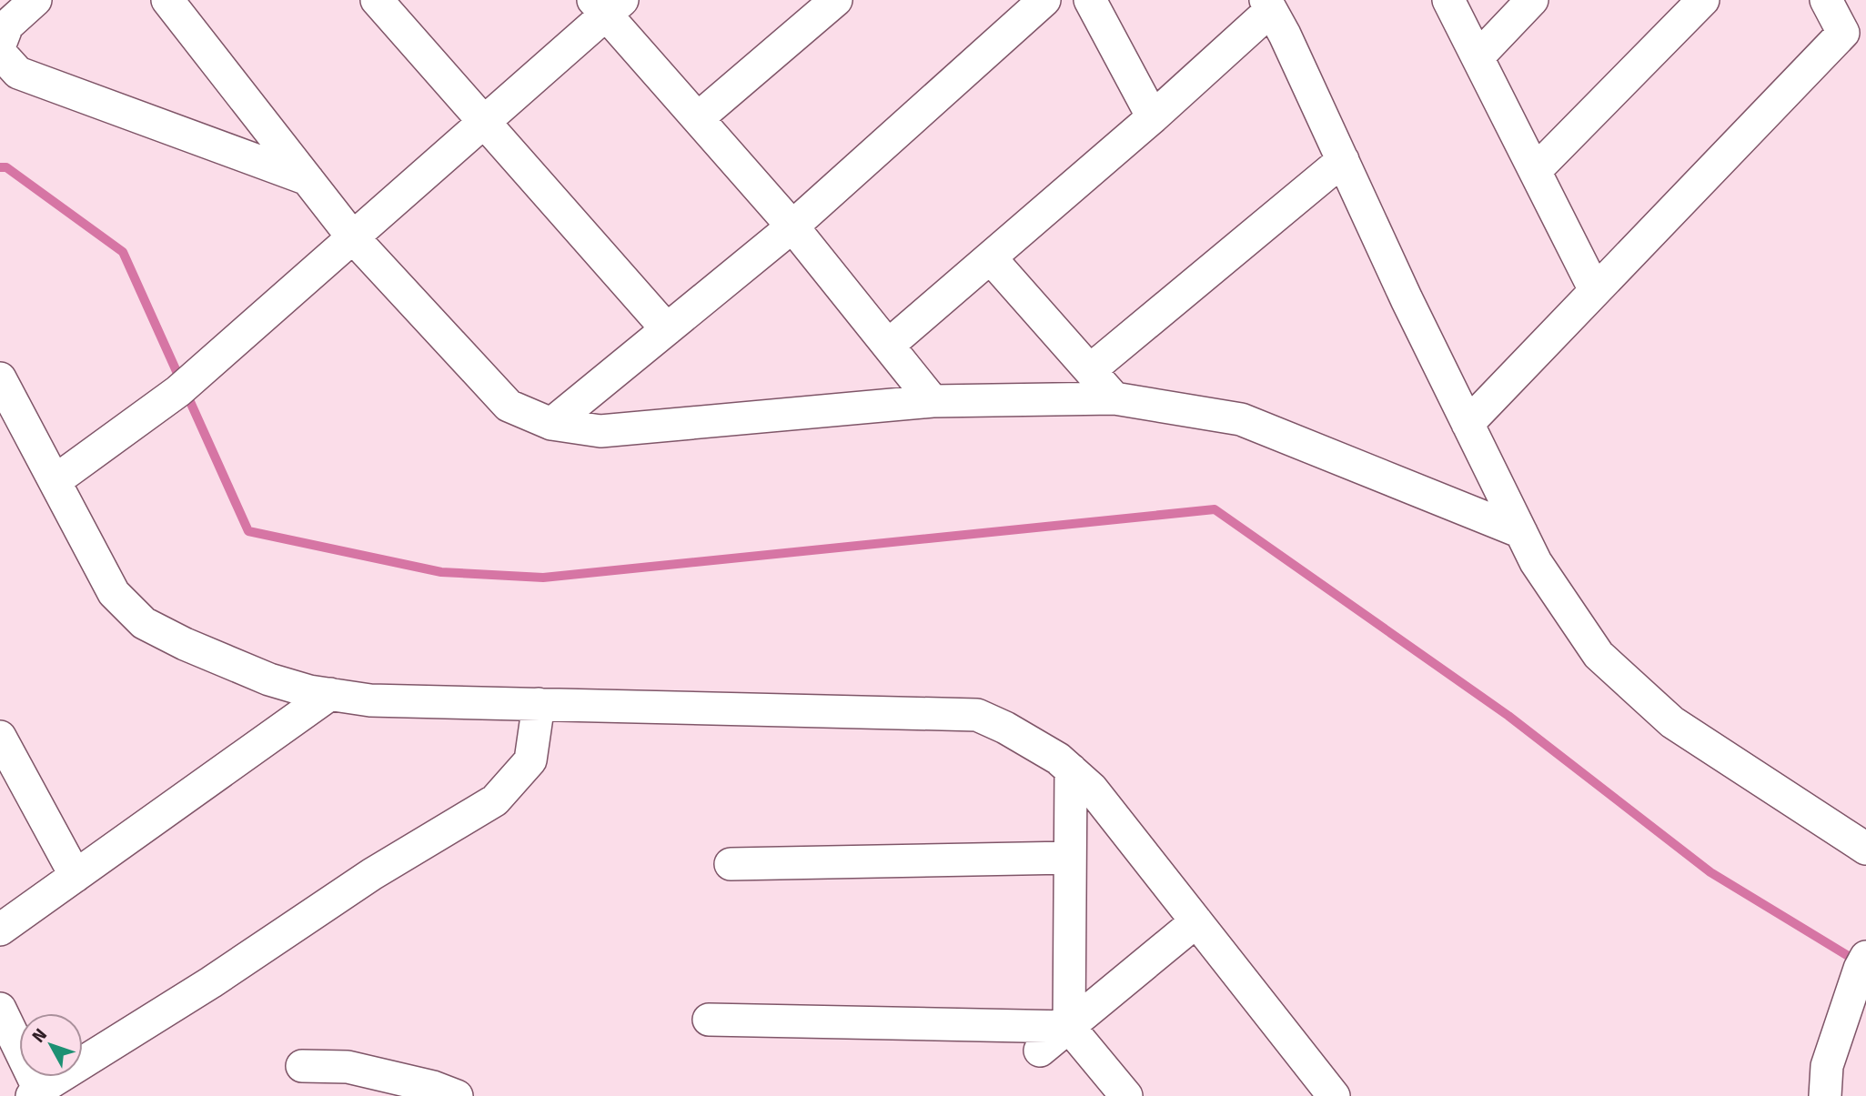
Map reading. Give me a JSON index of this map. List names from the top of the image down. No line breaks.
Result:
{"north":"top left"}
